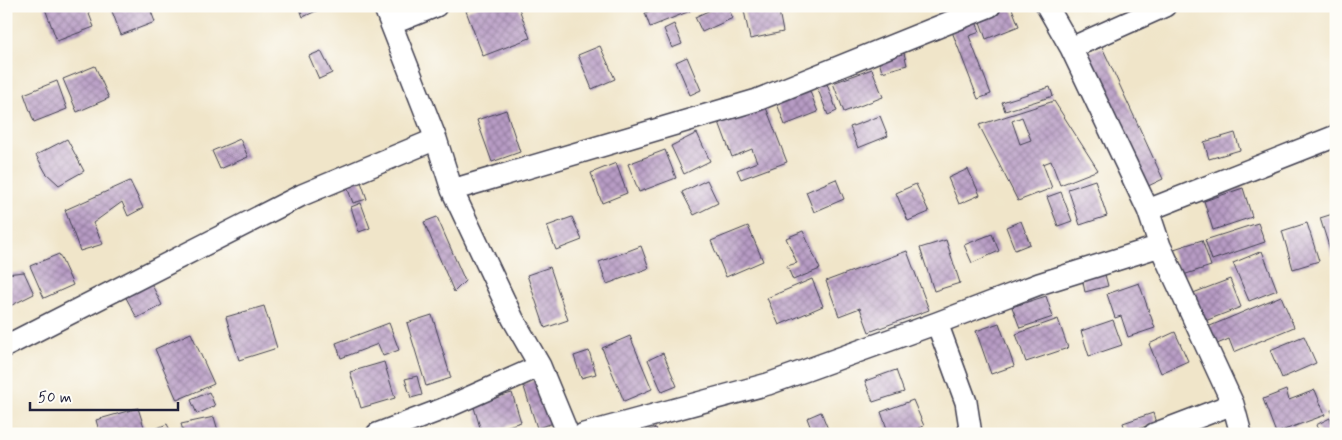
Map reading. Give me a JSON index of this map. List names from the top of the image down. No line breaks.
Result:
{"scale_bar":"50 m"}
